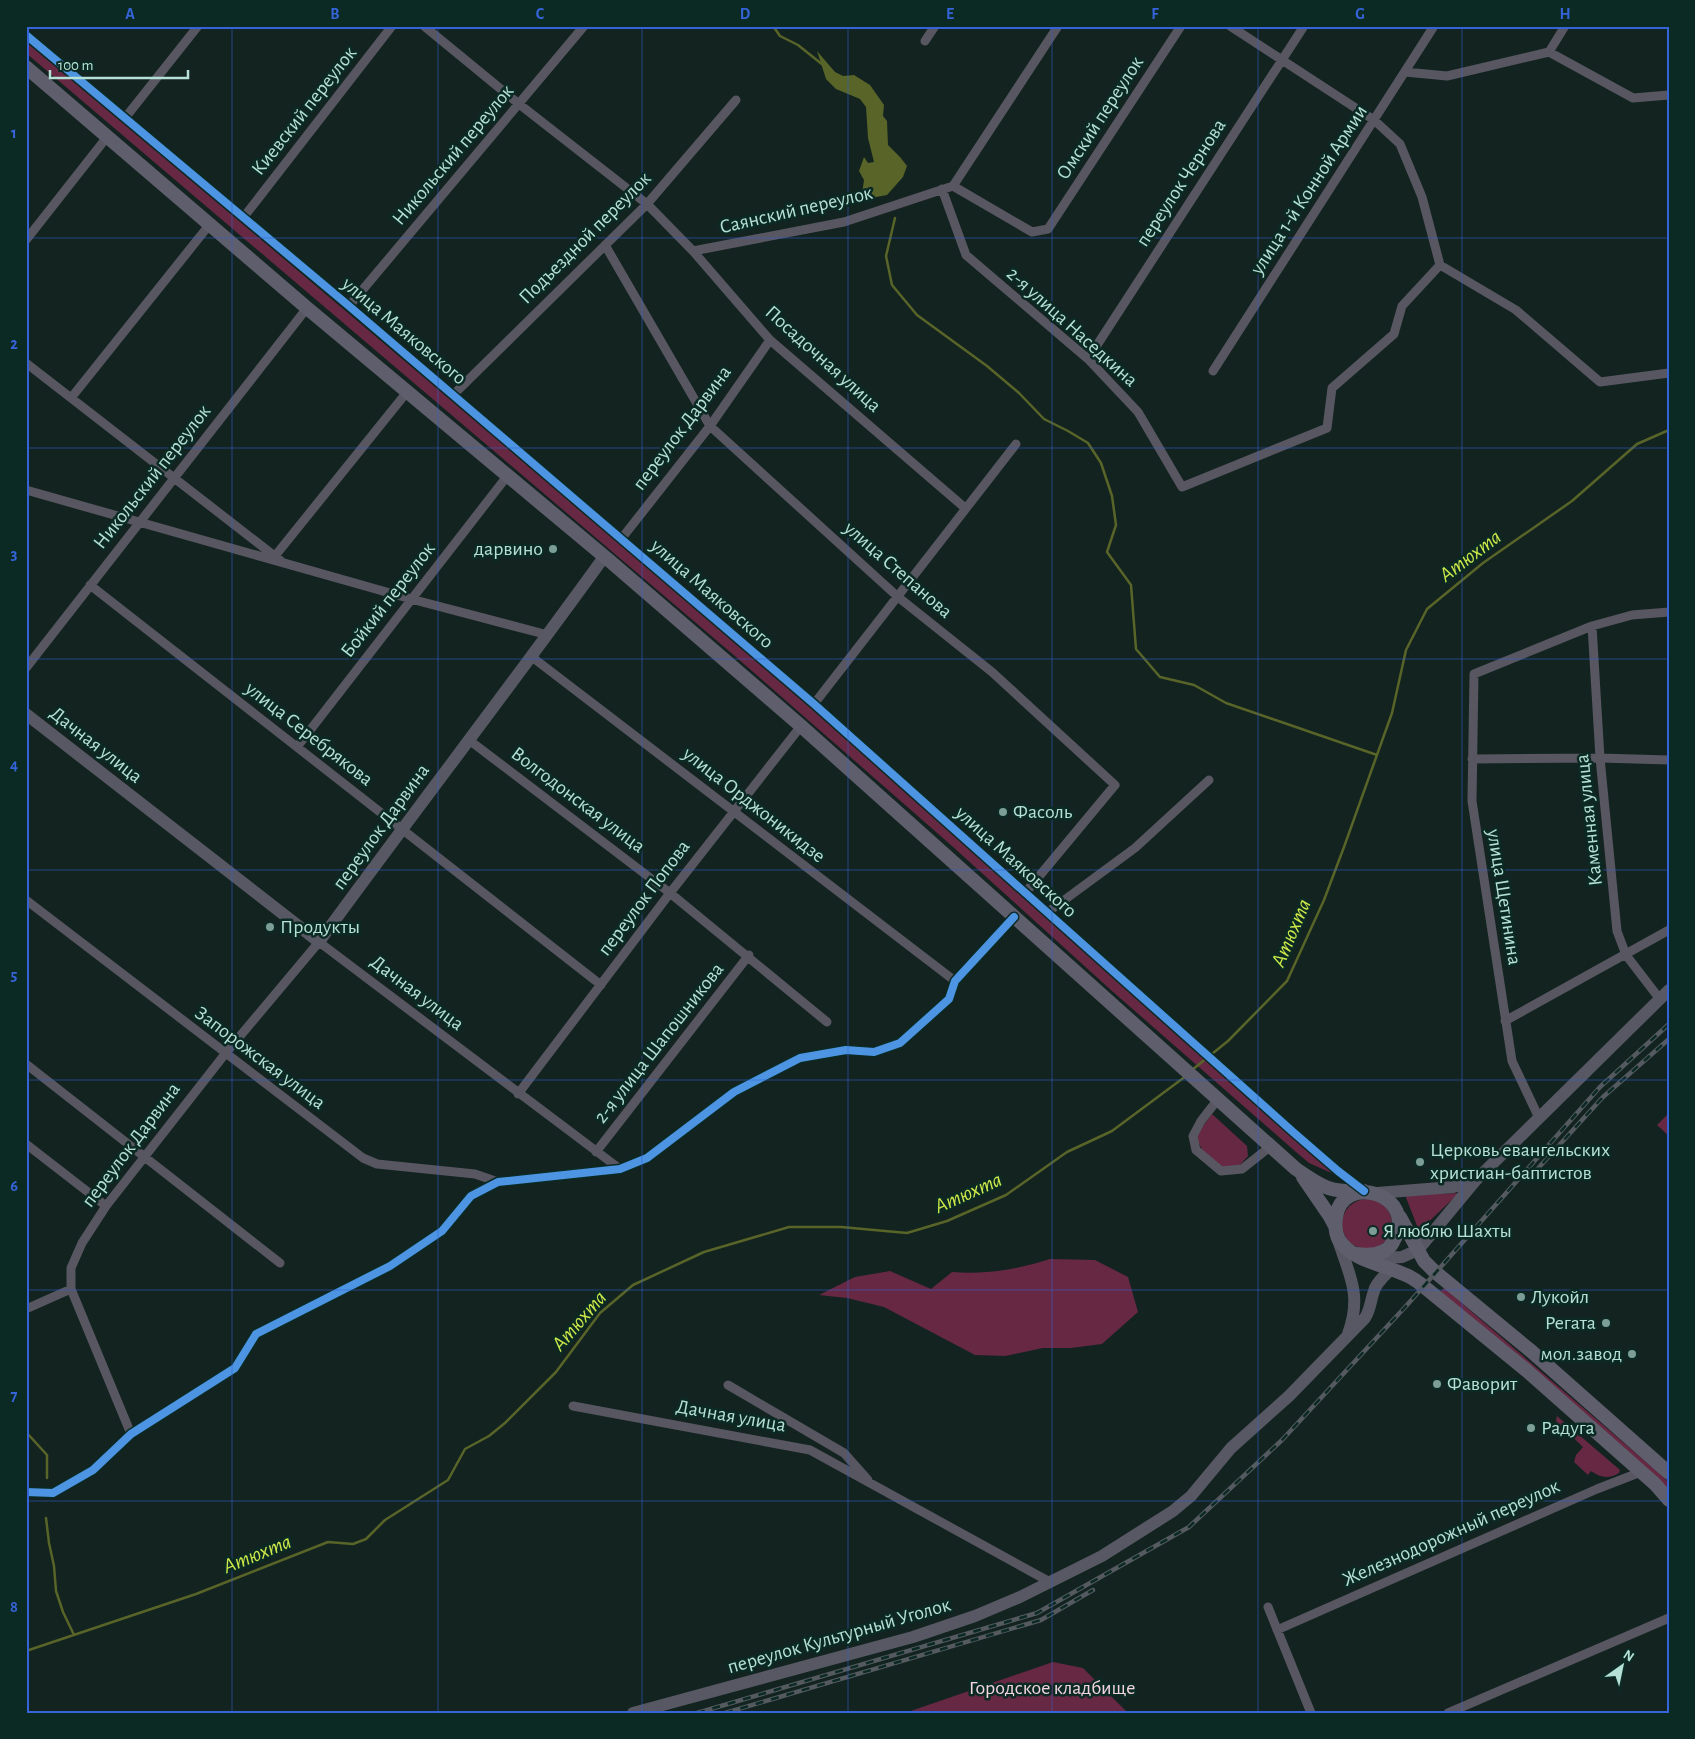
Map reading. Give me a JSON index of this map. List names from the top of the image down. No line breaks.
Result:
{"streets":{"main road":["улица Маяковского"],"street":["Киевский переулок","Омский переулок","Никольский переулок","переулок Чернова","улица 1-й Конной Армии","Саянский переулок","Подъездной переулок","2-я улица Наседкина","Посадочная улица","переулок Дарвина","улица Степанова","Бойкий переулок","улица Серебрякова","Дачная улица","Волгодонская улица","улица Орджоникидзе","Каменная улица","улица Щетинина","переулок Попова","2-я улица Шапошникова","Запорожская улица","Железнодорожный переулок","переулок Культурный Уголок"]},"crossings":[["Киевский переулок","улица Маяковского"],["Омский переулок","Саянский переулок"],["Никольский переулок","улица Маяковского"],["Никольский переулок","улица Серебрякова"],["переулок Чернова","2-я улица Наседкина"],["Саянский переулок","2-я улица Наседкина"],["Саянский переулок","Посадочная улица"],["Подъездной переулок","улица Маяковского"],["Подъездной переулок","Посадочная улица"],["Подъездной переулок","улица Степанова"],["улица Маяковского","переулок Дарвина"],["улица Маяковского","улица Степанова"],["улица Маяковского","Бойкий переулок"],["улица Маяковского","переулок Попова"],["Посадочная улица","переулок Дарвина"],["переулок Дарвина","улица Степанова"],["переулок Дарвина","улица Серебрякова"],["переулок Дарвина","Дачная улица"],["переулок Дарвина","Волгодонская улица"],["переулок Дарвина","улица Орджоникидзе"],["переулок Дарвина","Запорожская улица"],["Бойкий переулок","улица Серебрякова"],["улица Серебрякова","переулок Попова"],["Дачная улица","переулок Попова"],["Дачная улица","2-я улица Шапошникова"],["Дачная улица","переулок Культурный Уголок"],["Волгодонская улица","переулок Попова"],["Волгодонская улица","2-я улица Шапошникова"],["улица Орджоникидзе","переулок Попова"],["Каменная улица","улица Щетинина"]],"water":["Атюхта"],"parks":["Городское кладбище"],"places":["дарвино","Фасоль","Продукты","Церковь евангельских христиан-баптистов","Я люблю Шахты","Лукойл","Регата","мол.завод","Фаворит","Радуга"],"scale_bar":"100 m","north":"top right","grid":{"columns":["A","B","C","D","E","F","G","H"],"rows":["1","2","3","4","5","6","7","8"]}}
